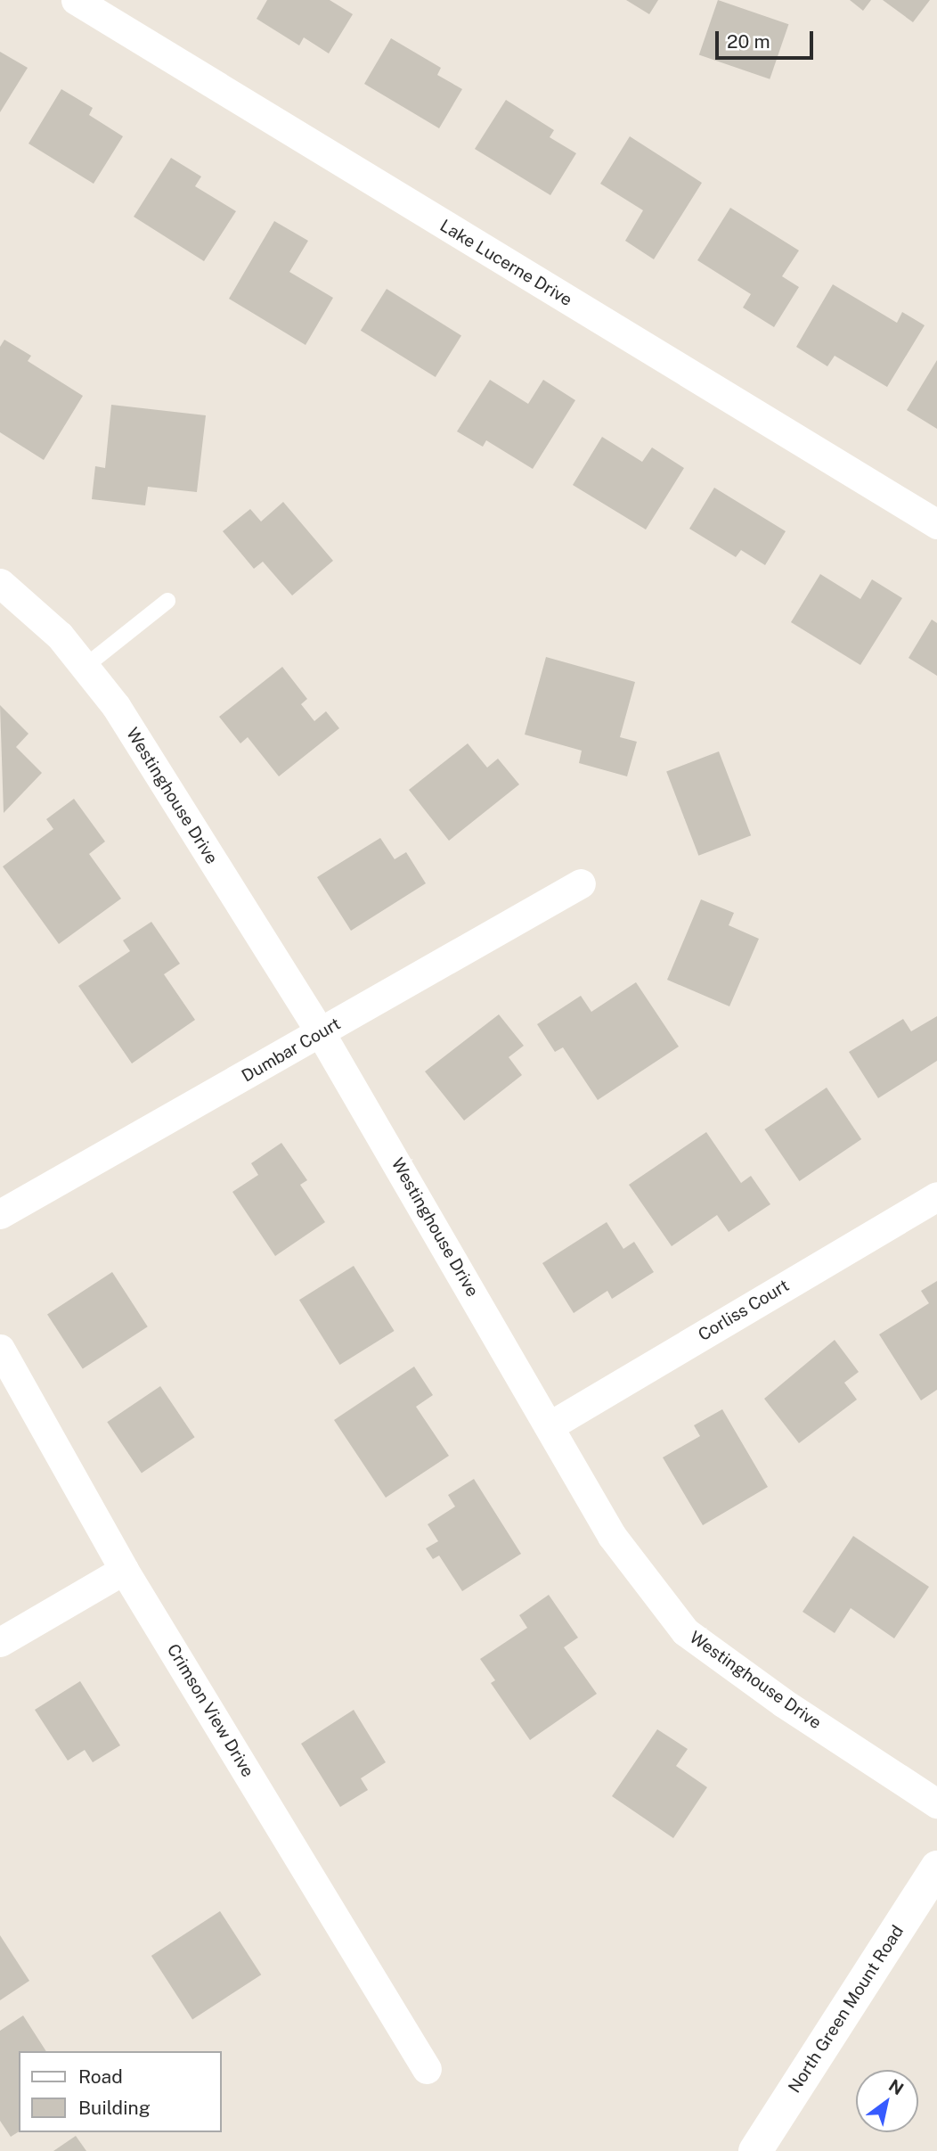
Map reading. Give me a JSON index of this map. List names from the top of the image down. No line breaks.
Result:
{"streets":{"street":["Lake Lucerne Drive","Westinghouse Drive","Dumbar Court","Corliss Court","Crimson View Drive","North Green Mount Road"]},"crossings":[["Westinghouse Drive","Dumbar Court"],["Westinghouse Drive","Corliss Court"]],"legend":["Road","Building"],"scale_bar":"20 m","north":"top right"}
